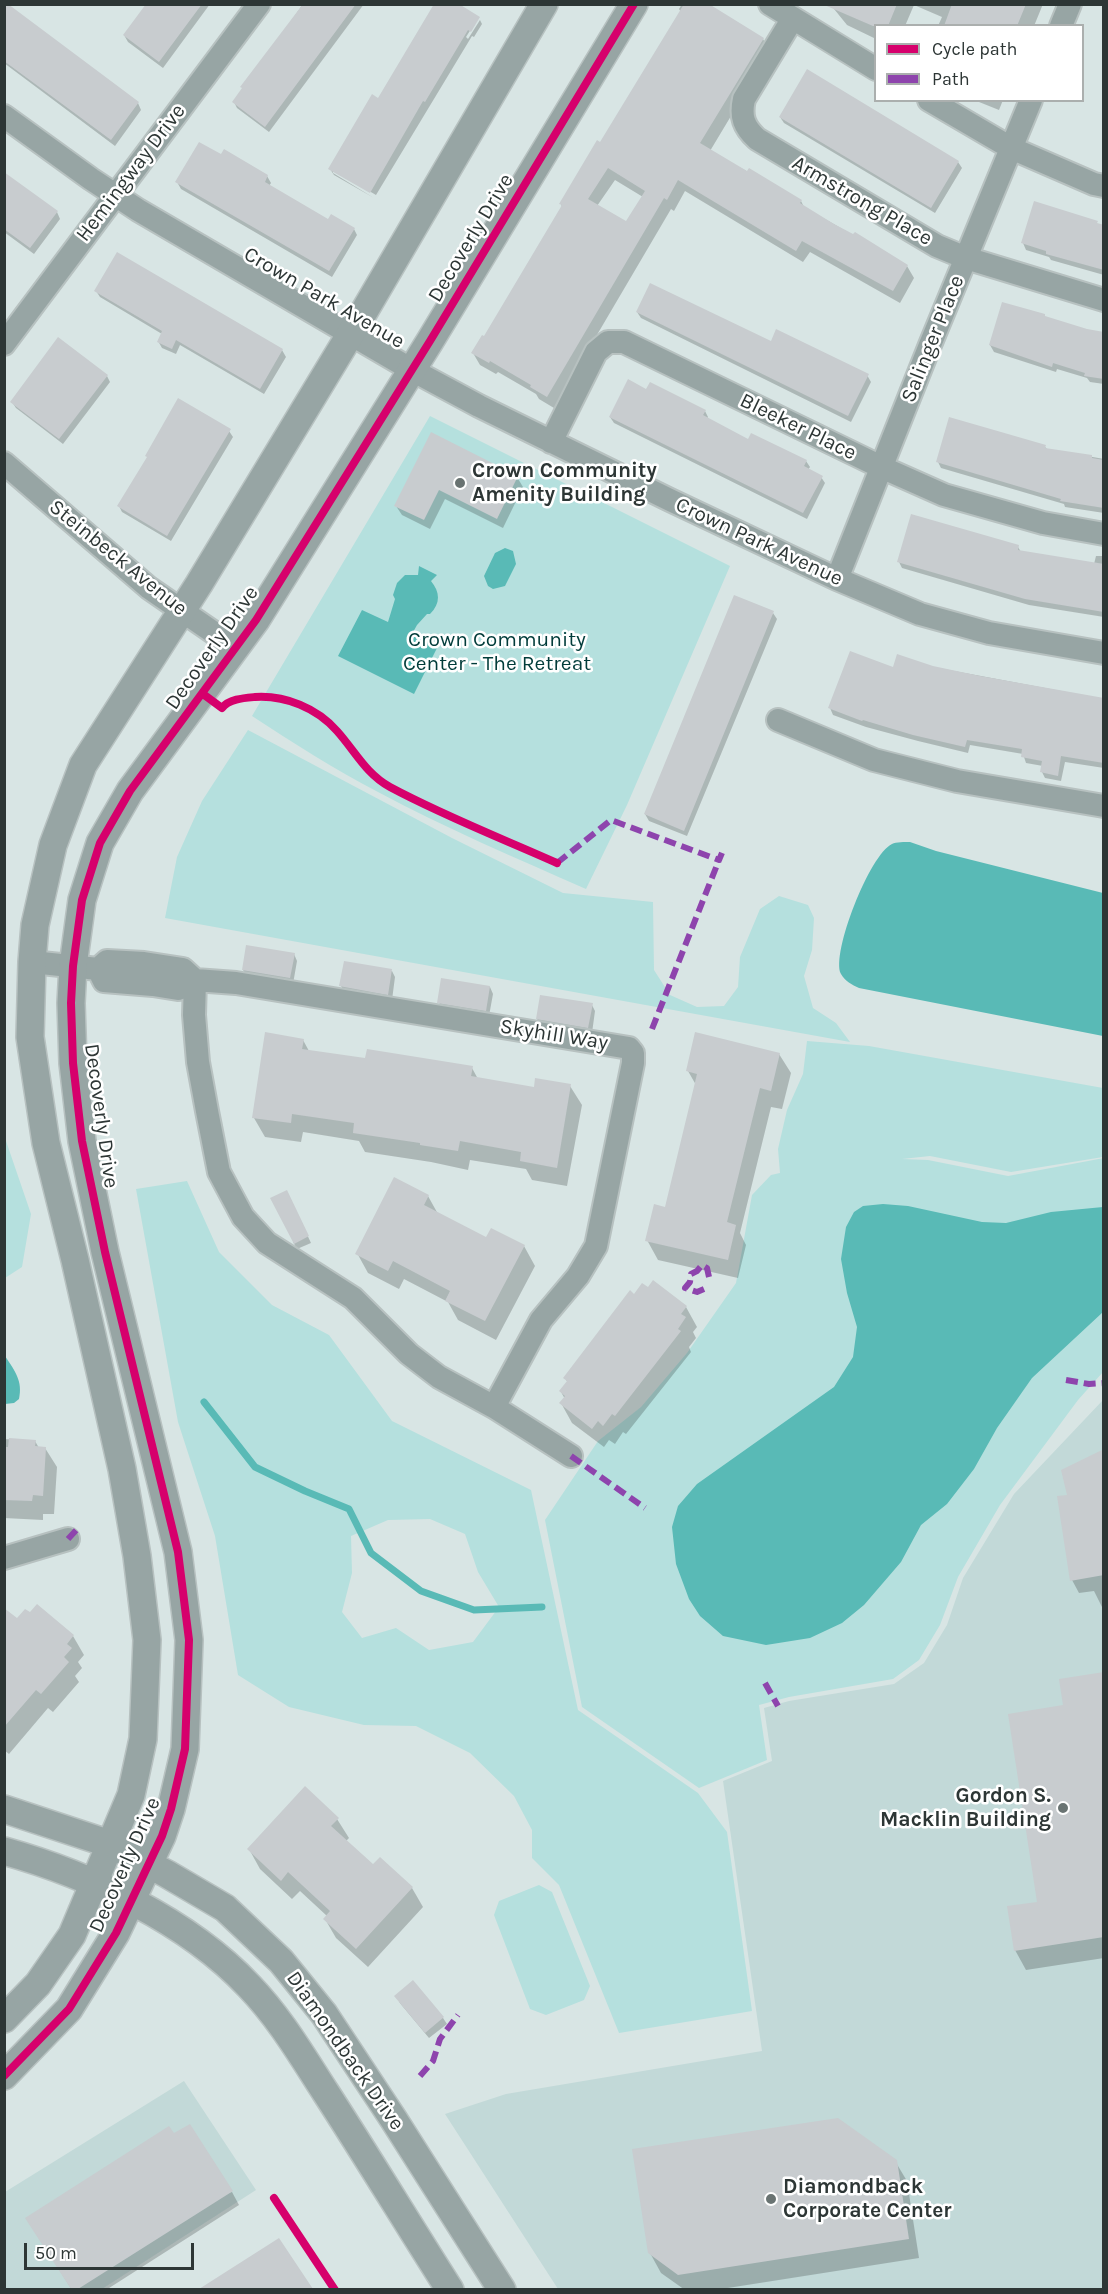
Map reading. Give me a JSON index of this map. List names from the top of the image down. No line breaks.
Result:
{"streets":{"street":["Hemingway Drive","Armstrong Place","Decoverly Drive","Crown Park Avenue","Salinger Place","Bleeker Place","Steinbeck Avenue","Skyhill Way","Diamondback Drive"]},"crossings":[["Hemingway Drive","Crown Park Avenue"],["Armstrong Place","Salinger Place"],["Decoverly Drive","Crown Park Avenue"],["Decoverly Drive","Steinbeck Avenue"],["Decoverly Drive","Skyhill Way"],["Decoverly Drive","Diamondback Drive"],["Crown Park Avenue","Salinger Place"],["Crown Park Avenue","Bleeker Place"],["Salinger Place","Bleeker Place"]],"parks":["Crown Community Center - The Retreat"],"places":["Crown Community Amenity Building","Gordon S. Macklin Building","Diamondback Corporate Center"],"legend":["Cycle path","Path"],"scale_bar":"50 m"}
